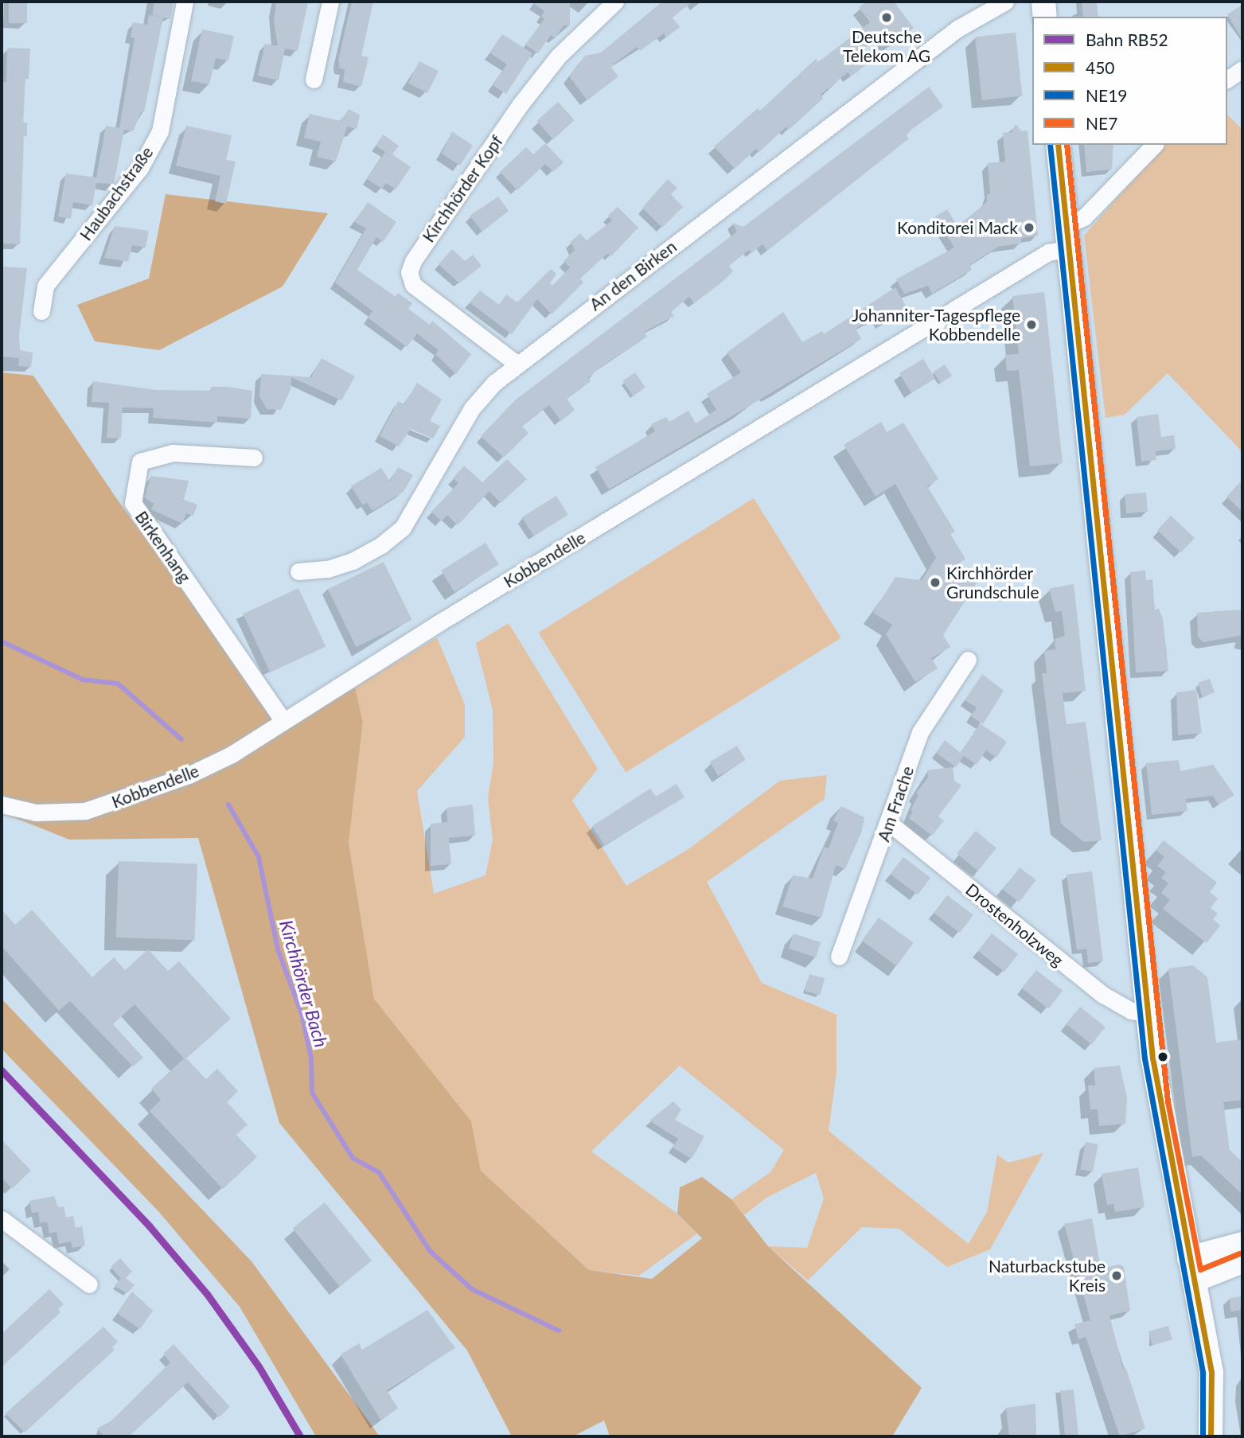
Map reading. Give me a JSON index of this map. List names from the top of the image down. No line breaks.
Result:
{"streets":{"street":["Kirchhörder Kopf","Haubachstraße","An den Birken","Birkenhang","Kobbendelle","Am Frache","Drostenholzweg"]},"crossings":[["Kirchhörder Kopf","An den Birken"],["Birkenhang","Kobbendelle"],["Am Frache","Drostenholzweg"]],"water":["Kirchhörder Bach"],"places":["Deutsche Telekom AG","Konditorei Mack","Johanniter-Tagespflege Kobbendelle","Kirchhörder Grundschule","Naturbackstube Kreis"],"lines":["transit line 450","transit line NE19","transit line NE7","rail line RB52"],"legend":["Bahn RB52","450","NE19","NE7"]}
